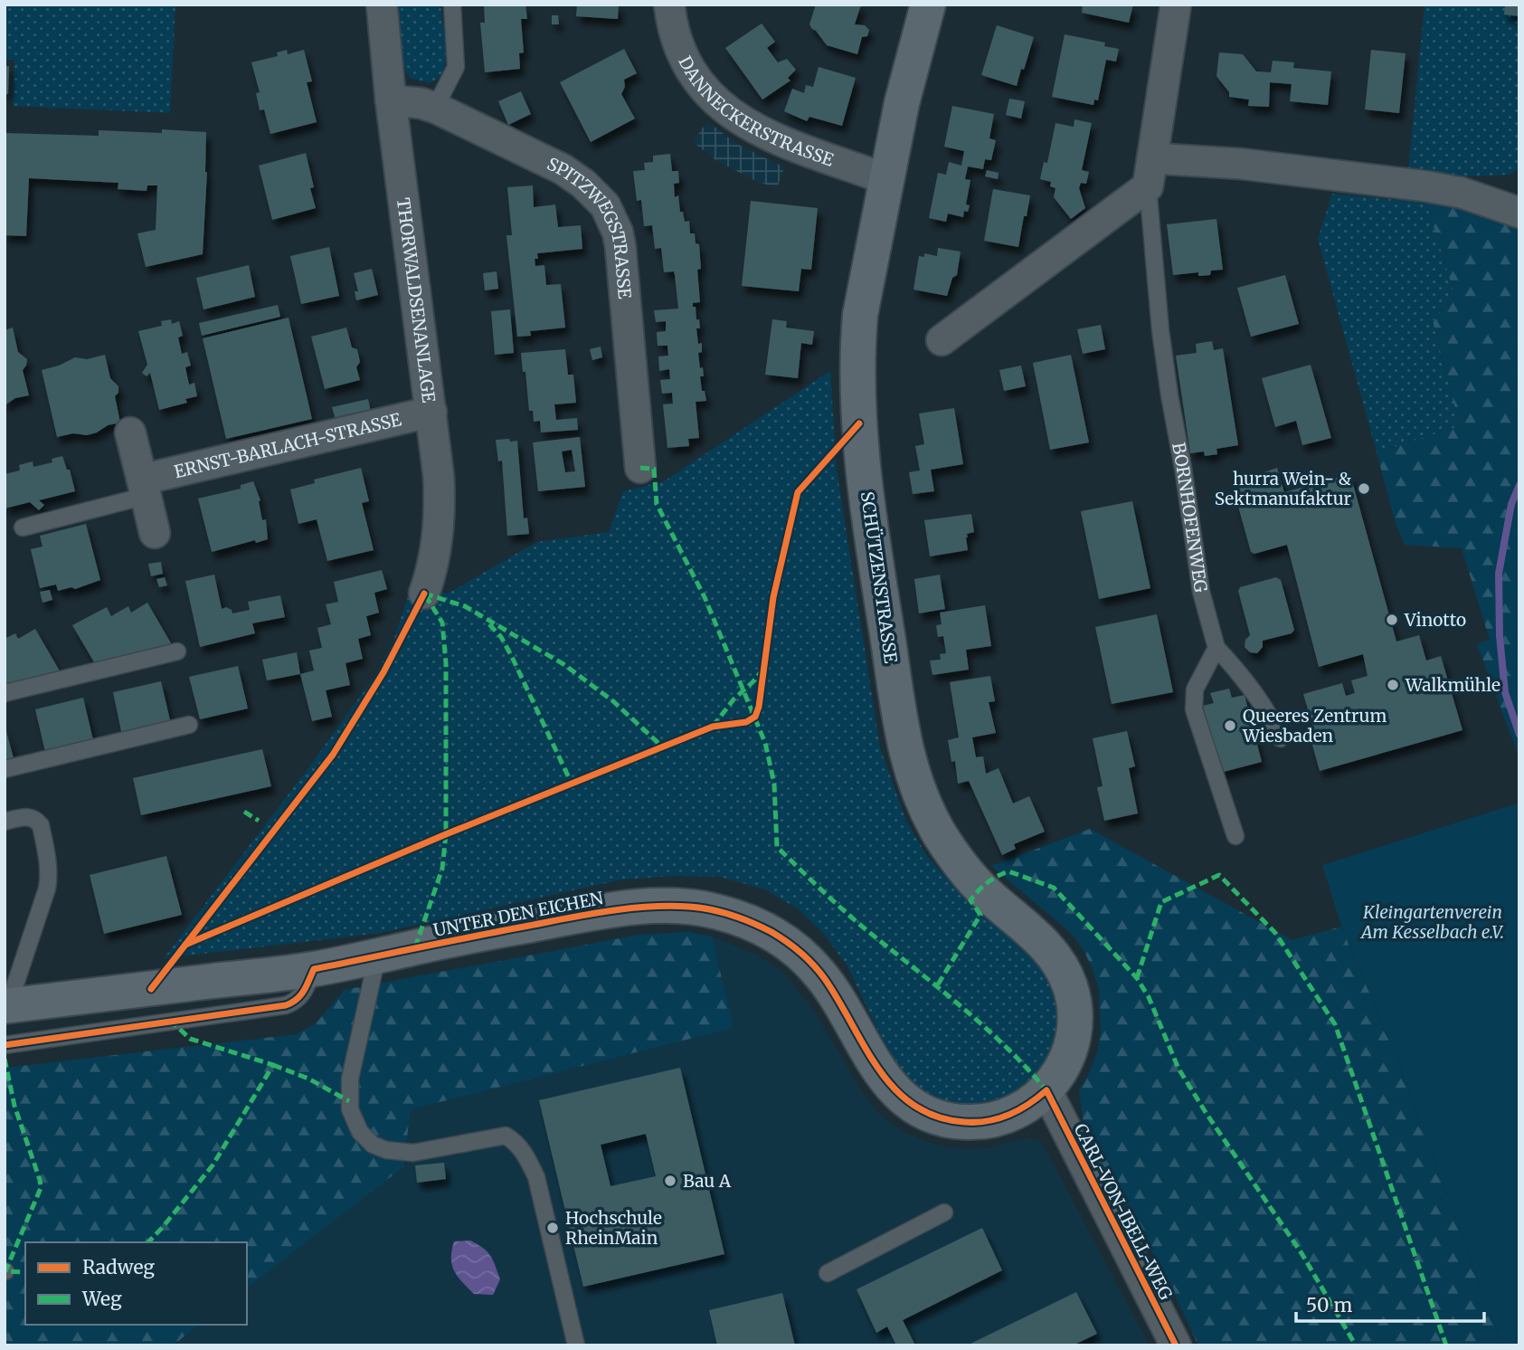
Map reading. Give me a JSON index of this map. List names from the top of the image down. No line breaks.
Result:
{"streets":{"main road":["SCHÜTZENSTRASSE","UNTER DEN EICHEN"],"street":["DANNECKERSTRASSE","SPITZWEGSTRASSE","THORWALDSENANLAGE","ERNST-BARLACH-STRASSE","CARL-VON-IBELL-WEG"],"lane":["BORNHOFENWEG"]},"crossings":[["DANNECKERSTRASSE","SCHÜTZENSTRASSE"],["SPITZWEGSTRASSE","THORWALDSENANLAGE"],["THORWALDSENANLAGE","ERNST-BARLACH-STRASSE"],["SCHÜTZENSTRASSE","UNTER DEN EICHEN"],["SCHÜTZENSTRASSE","CARL-VON-IBELL-WEG"],["UNTER DEN EICHEN","CARL-VON-IBELL-WEG"]],"parks":["Kleingartenverein Am Kesselbach e.V."],"places":["hurra Wein- & Sektmanufaktur","Vinotto","Walkmühle","Queeres Zentrum Wiesbaden","Bau A","Hochschule RheinMain"],"legend":["Radweg","Weg"],"scale_bar":"50 m"}
